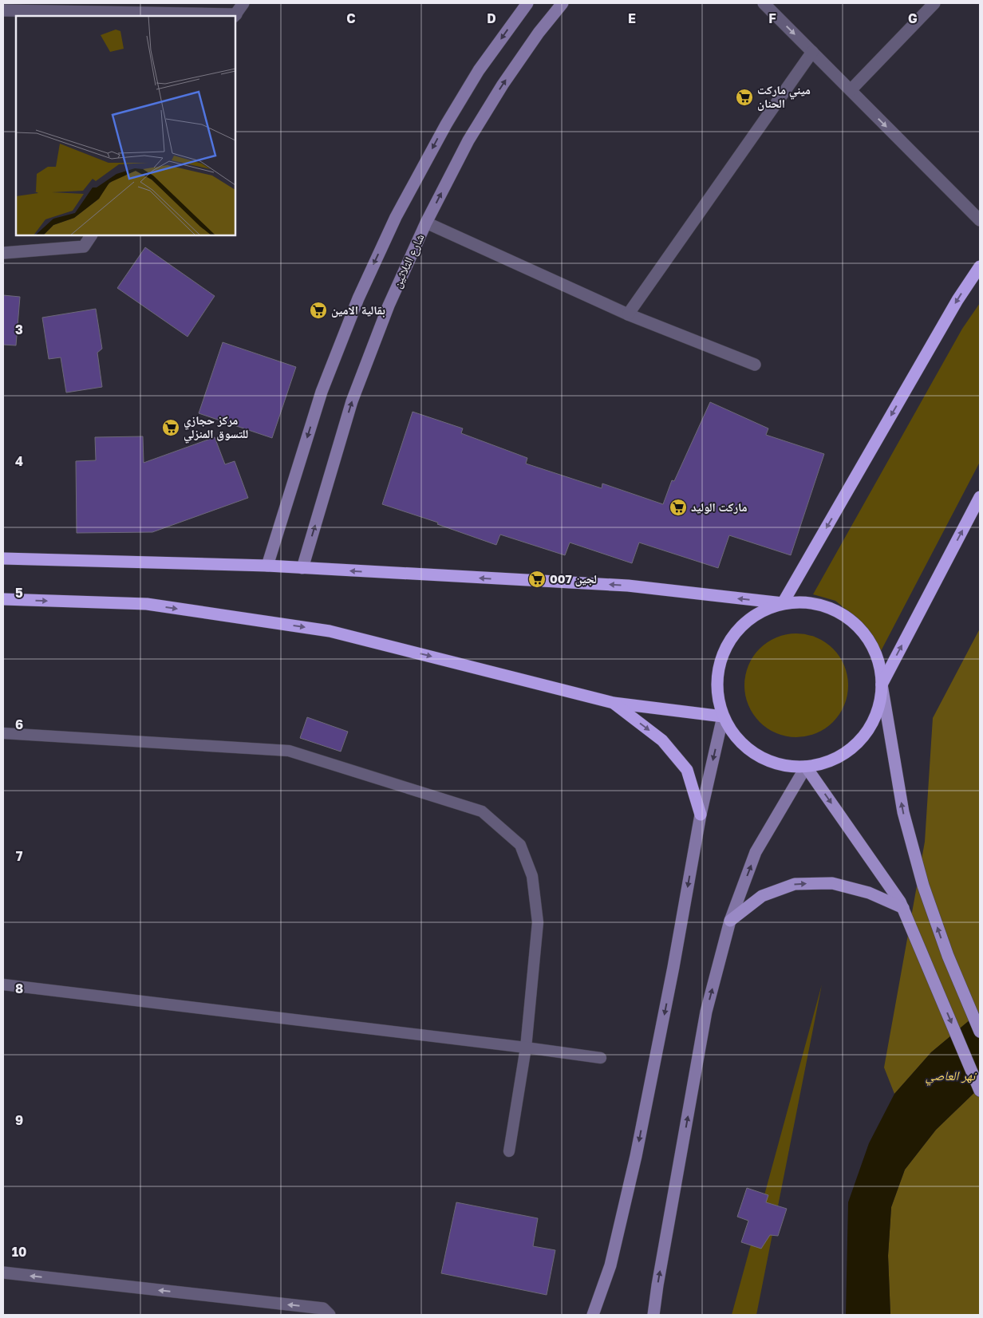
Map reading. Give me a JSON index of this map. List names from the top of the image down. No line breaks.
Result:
{"streets":{"main road":["شارع الثلاثين"]},"water":["نهر العاصي"],"places":{"supermarket":["ميني ماركت الحنان","بقالية الامين","مركز حجازي للتسوق المنزلي","ماركت الوليد","لجين 007"]},"grid":{"columns":["C","D","E","F","G"],"rows":["3","4","5","6","7","8","9","10"]}}
